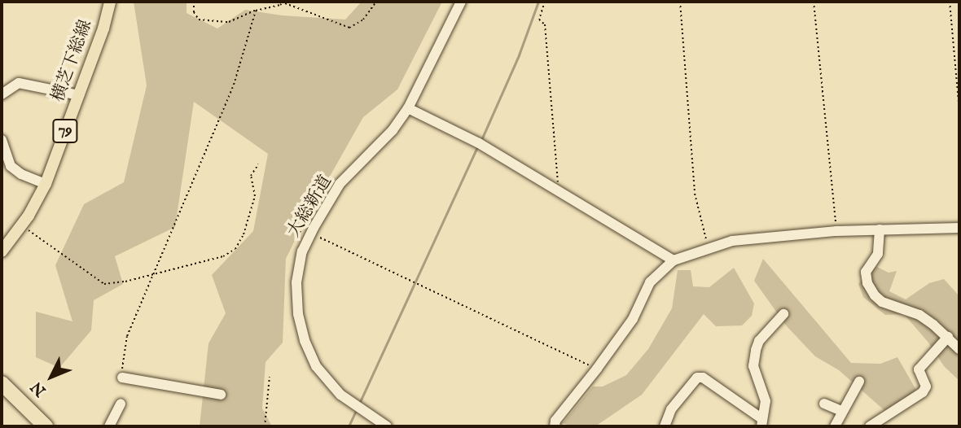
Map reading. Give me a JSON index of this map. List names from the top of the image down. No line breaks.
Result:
{"streets":{"main road":["横芝下総線","79"],"street":["大総新道"]},"north":"bottom left"}
